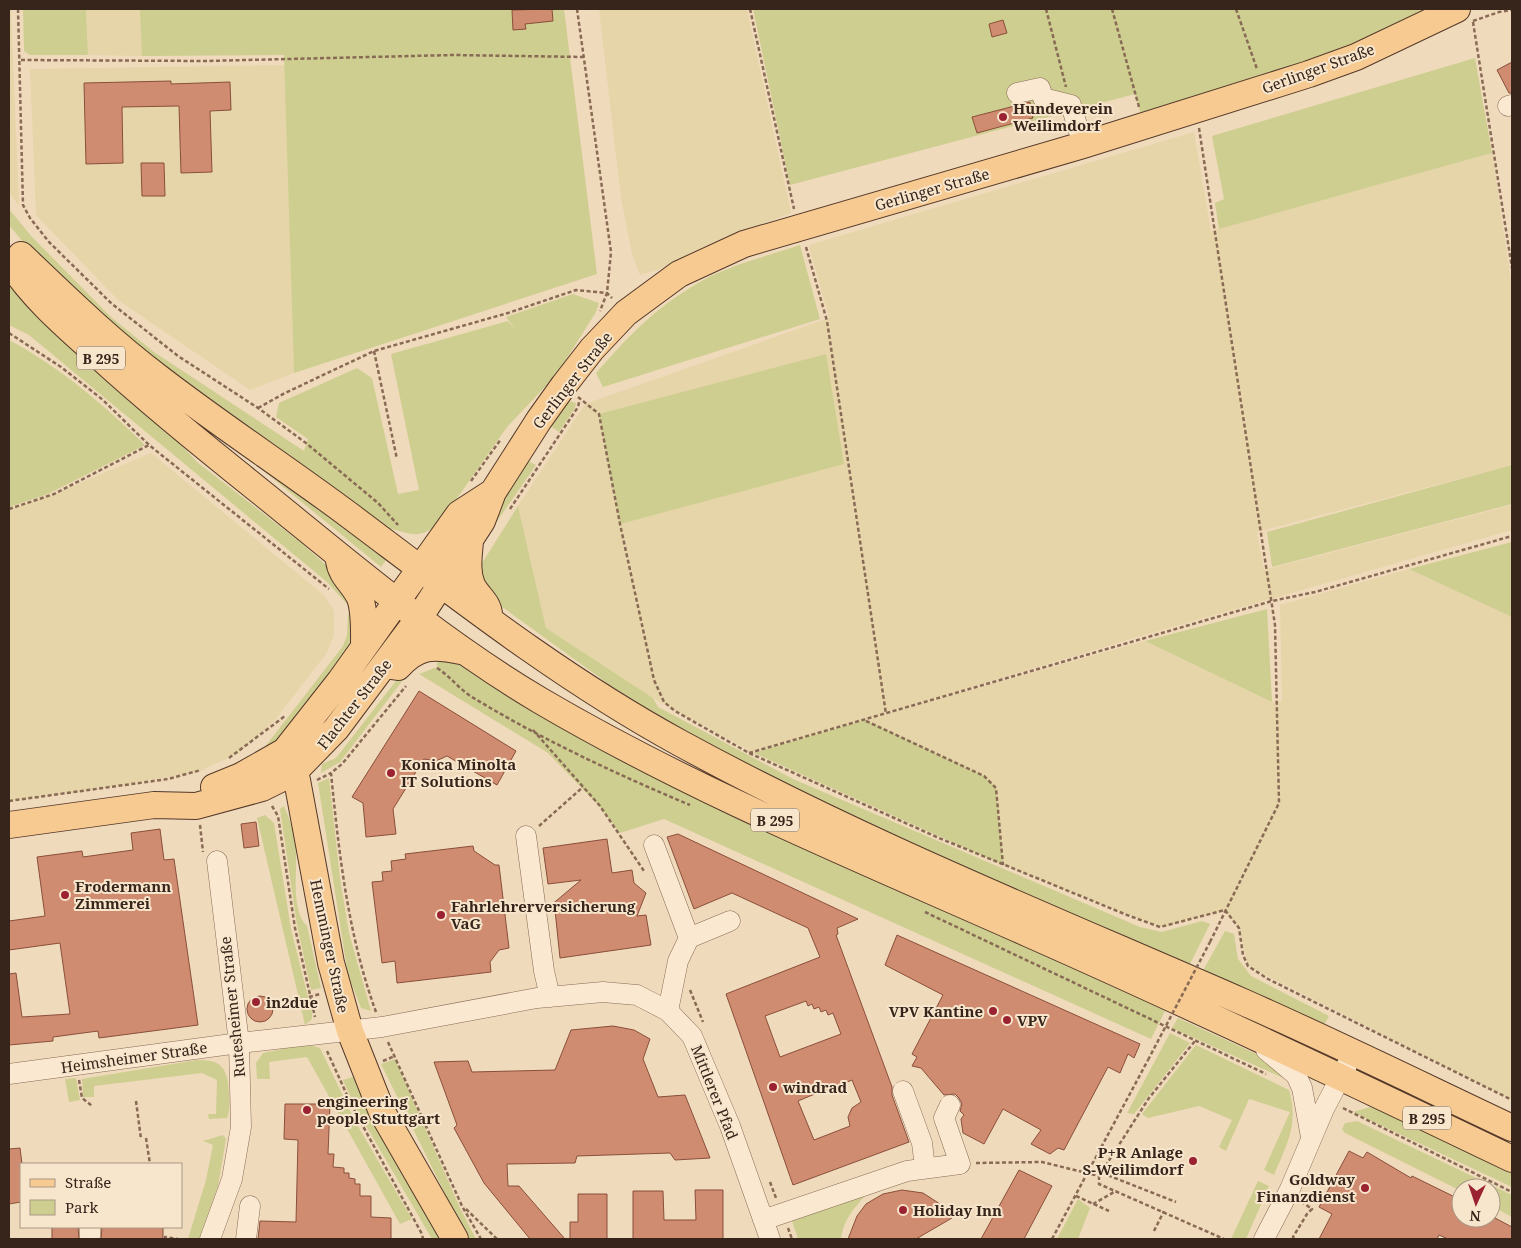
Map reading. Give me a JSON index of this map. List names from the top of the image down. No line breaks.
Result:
{"streets":{"main road":["Gerlinger Straße","B 295","Flachter Straße","Hemminger Straße"],"street":["Rutesheimer Straße","Heimsheimer Straße","Mittlerer Pfad"]},"crossings":[["Gerlinger Straße","B 295"],["Gerlinger Straße","Flachter Straße"],["B 295","Flachter Straße"],["Flachter Straße","Hemminger Straße"],["Hemminger Straße","Heimsheimer Straße"],["Hemminger Straße","Mittlerer Pfad"],["Rutesheimer Straße","Heimsheimer Straße"],["Heimsheimer Straße","Mittlerer Pfad"]],"places":["Hundeverein Weilimdorf","Konica Minolta IT Solutions","Frodermann Zimmerei","Fahrlehrerversicherung VaG","in2due","VPV Kantine","VPV","windrad","engineering people Stuttgart","P+R Anlage S-Weilimdorf","Goldway Finanzdienst","Holiday Inn"],"legend":["Straße","Park"],"north":"bottom"}
